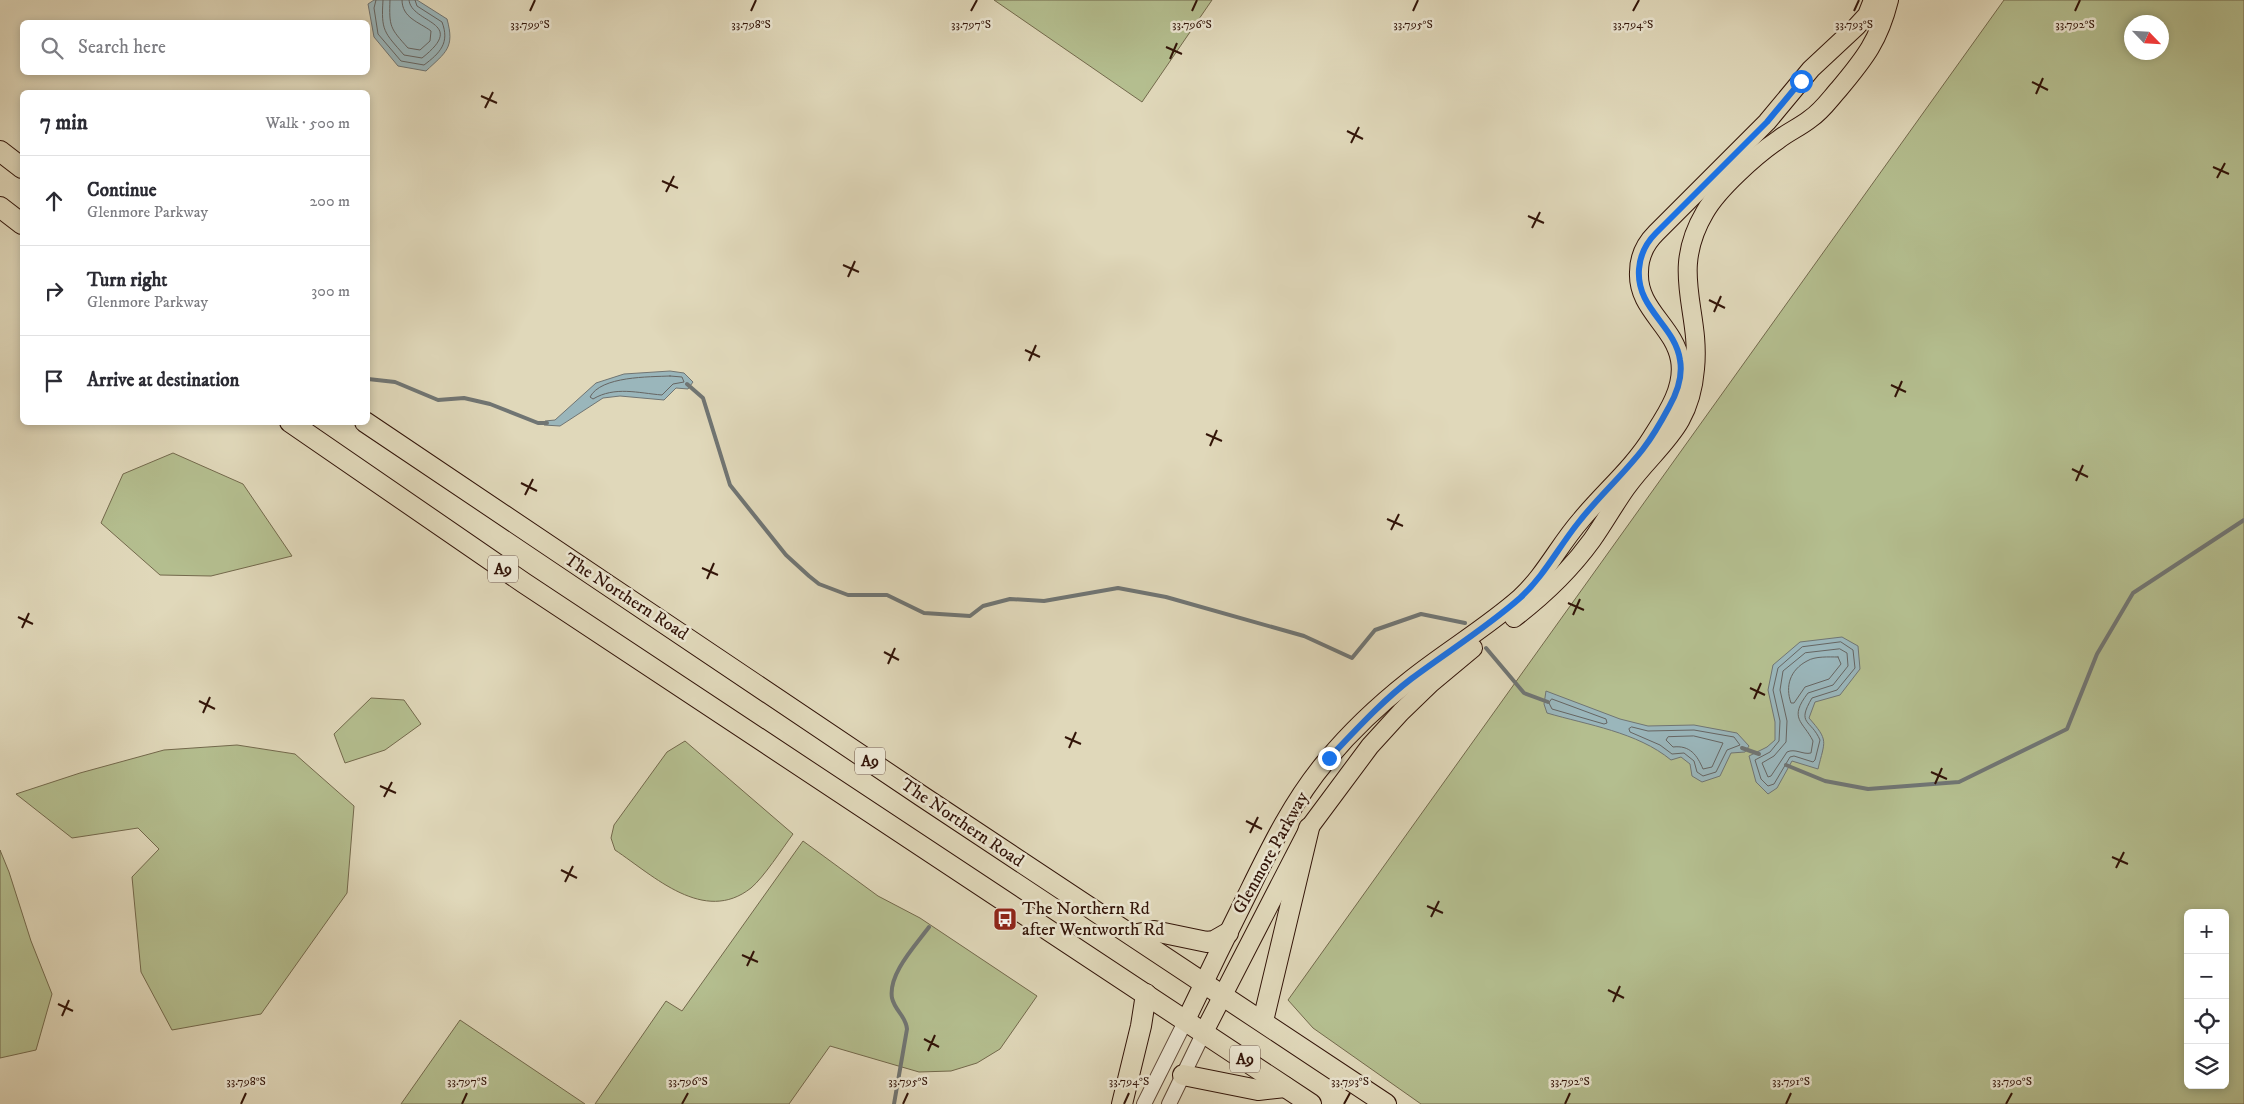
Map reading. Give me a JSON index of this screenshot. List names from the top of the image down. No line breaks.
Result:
{"streets":{"highway":["A9","The Northern Road"],"main road":["Glenmore Parkway"]},"crossings":[["A9","Glenmore Parkway"],["The Northern Road","Glenmore Parkway"]],"places":{"bus stop":["The Northern Rd after Wentworth Rd"]},"north":"bottom right","page":{"search":"Search here","heading":["7 min","Walk · 500 m"],"list":[["Continue","Glenmore Parkway","200 m"],["Turn right","Glenmore Parkway","300 m"],"Arrive at destination"],"map_buttons":["+","−"]},"coordinates":["33.799°S","33.798°S","33.797°S","33.796°S","33.795°S","33.794°S","33.793°S","33.792°S","33.791°S","33.790°S"]}
